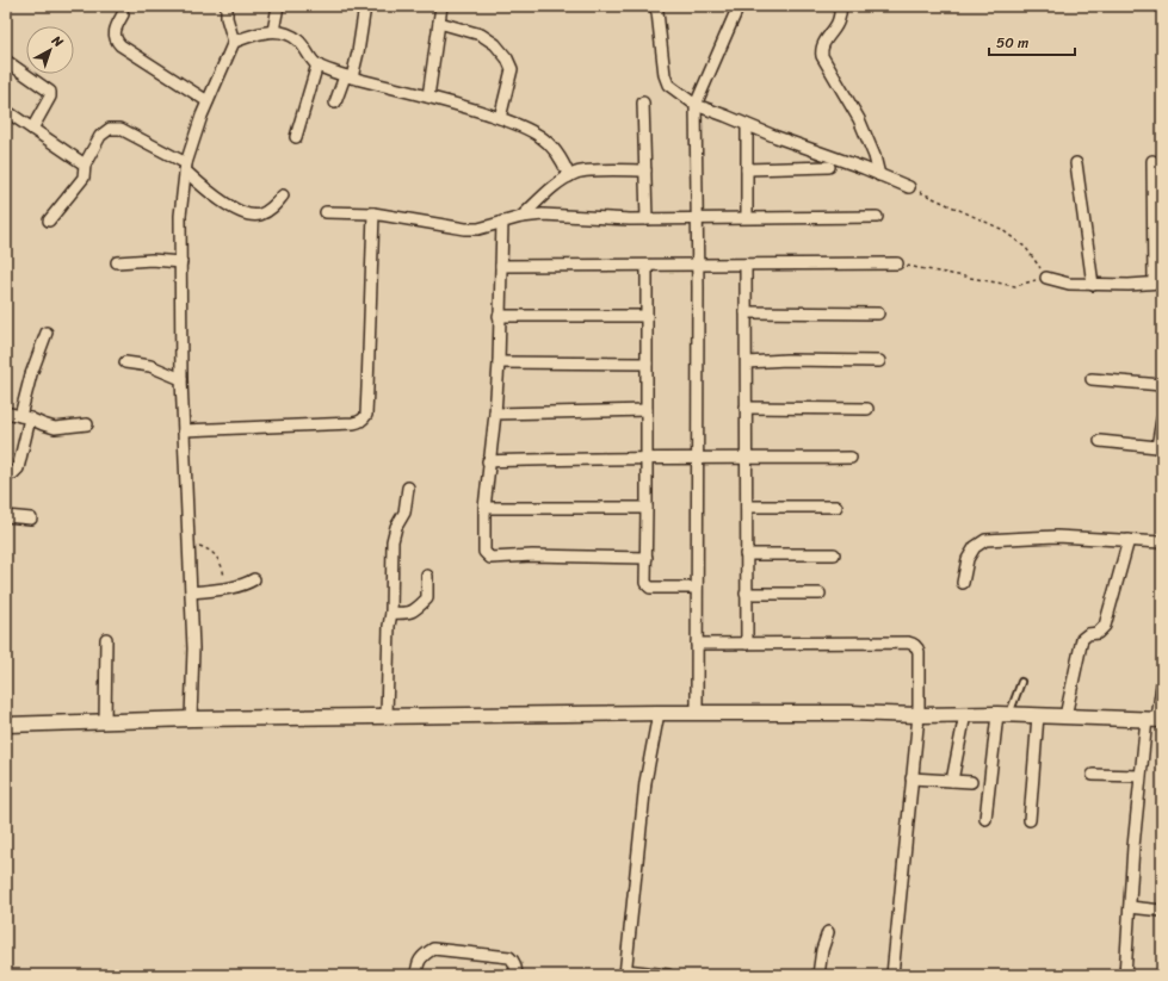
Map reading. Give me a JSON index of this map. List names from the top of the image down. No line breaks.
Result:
{"scale_bar":"50 m","north":"top right"}
